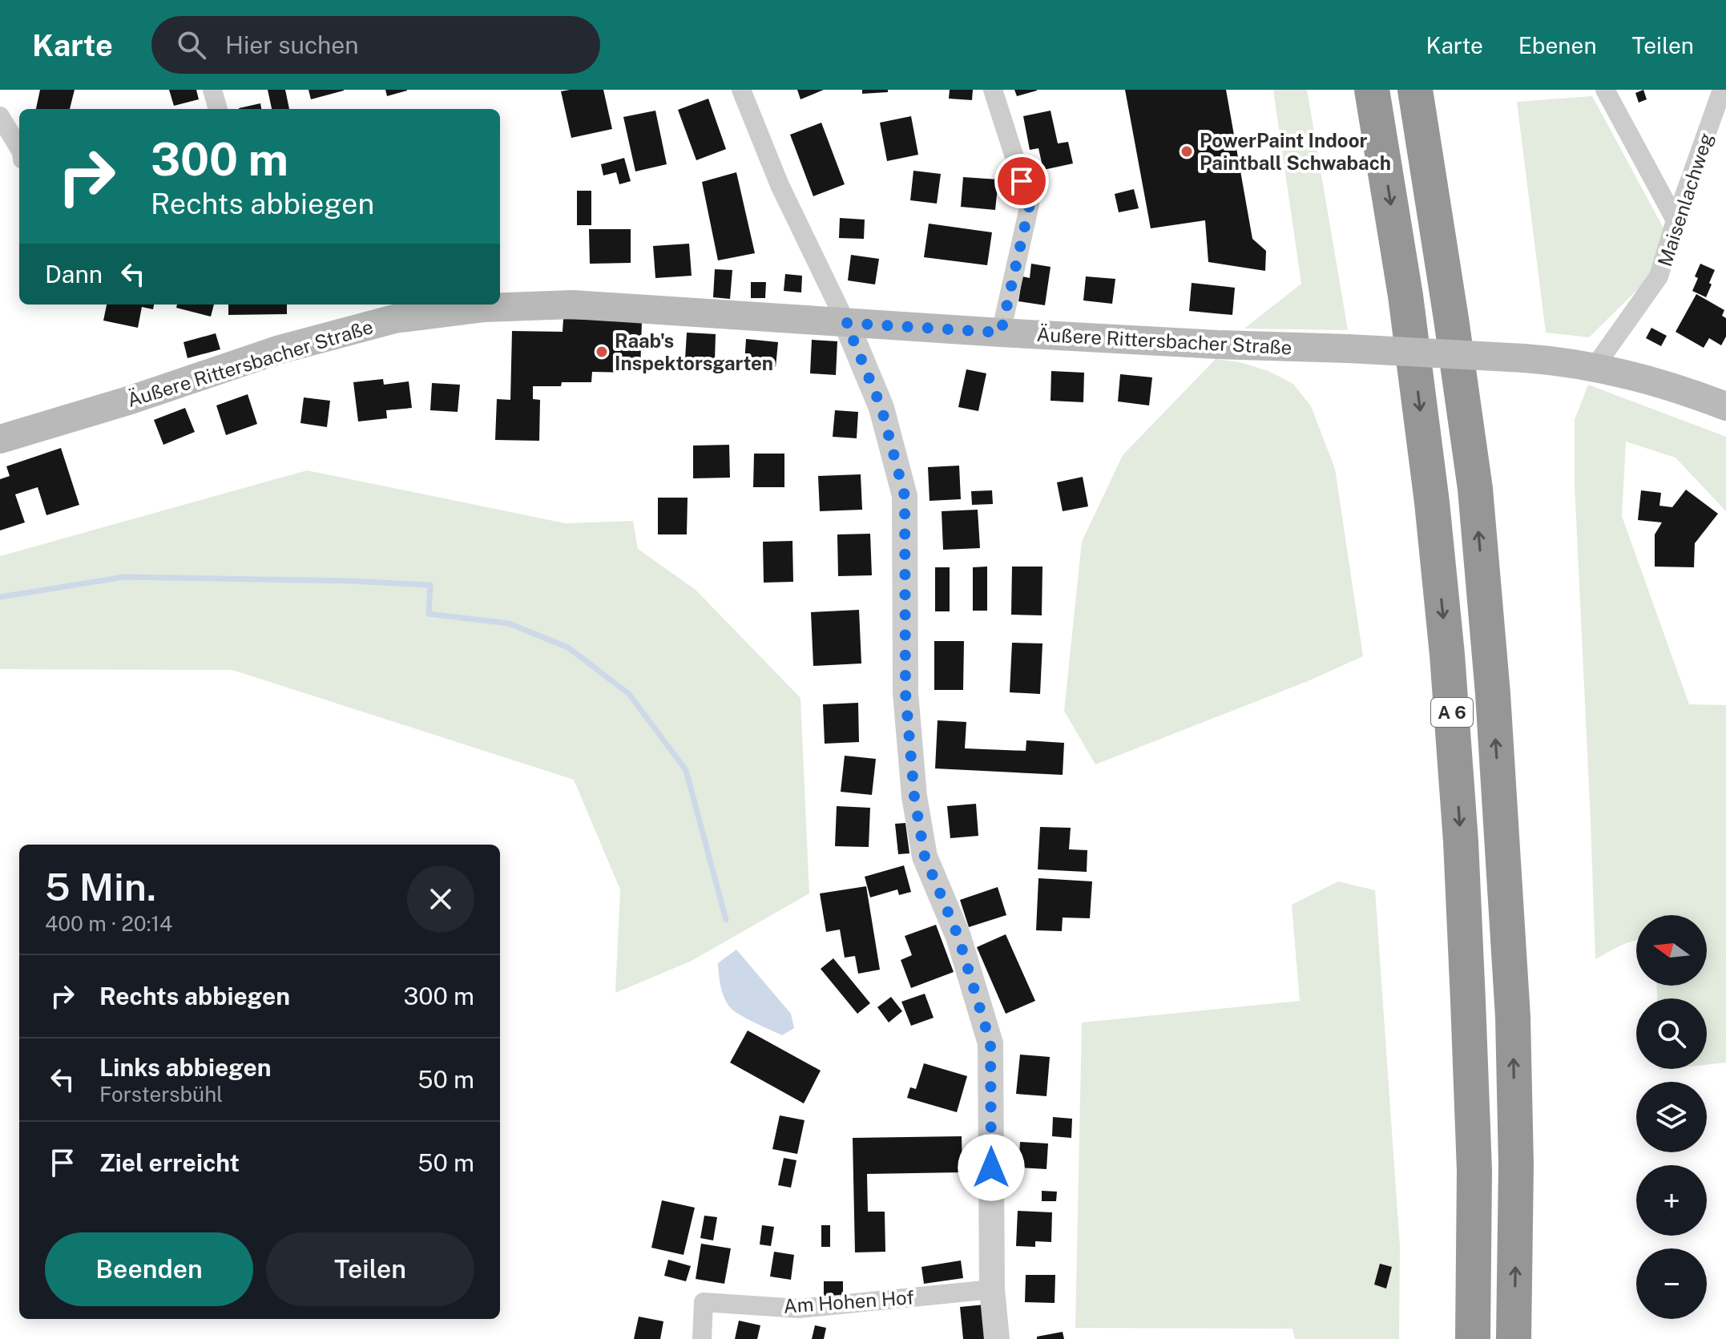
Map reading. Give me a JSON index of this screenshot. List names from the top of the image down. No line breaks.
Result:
{"streets":{"highway":["A 6"],"main road":["Äußere Rittersbacher Straße"],"street":["Maisenlachweg","Am Hohen Hof"]},"crossings":[["Maisenlachweg","Äußere Rittersbacher Straße"]],"places":["PowerPaint Indoor Paintball Schwabach","Raab's Inspektorsgarten"],"north":"left","page":{"header":"Karte","search":"Hier suchen","nav":["Karte","Ebenen","Teilen"],"turn":["300 m","Rechts abbiegen"],"then":"Dann","heading":["5 Min.","400 m · 20:14"],"map_buttons":["+","−"],"list":[{"name":"Rechts abbiegen","value":"300 m"},{"name":"Links abbiegen","note":"Forstersbühl","value":"50 m"},{"name":"Ziel erreicht","value":"50 m"}],"buttons":["Beenden","Teilen"]}}
